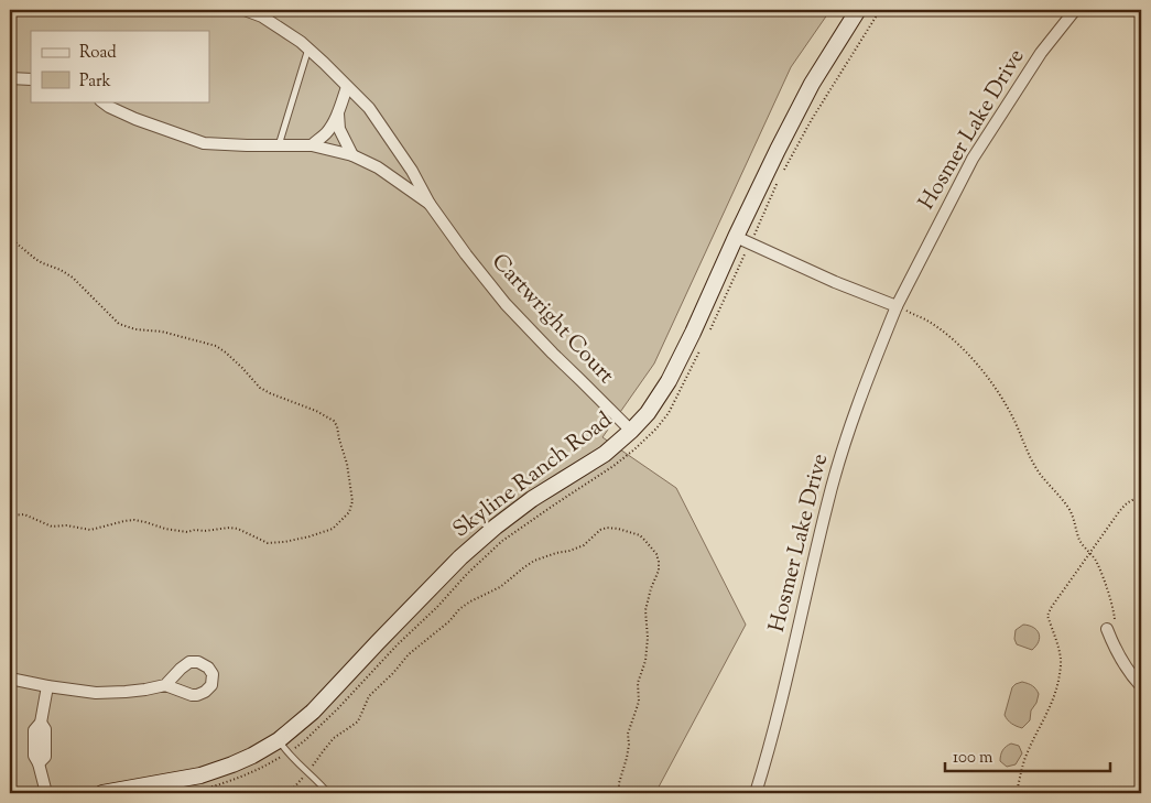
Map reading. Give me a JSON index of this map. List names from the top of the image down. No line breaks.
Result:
{"streets":{"street":["Hosmer Lake Drive","Cartwright Court","Skyline Ranch Road"]},"crossings":[["Cartwright Court","Skyline Ranch Road"]],"legend":["Road","Park"],"scale_bar":"100 m"}
